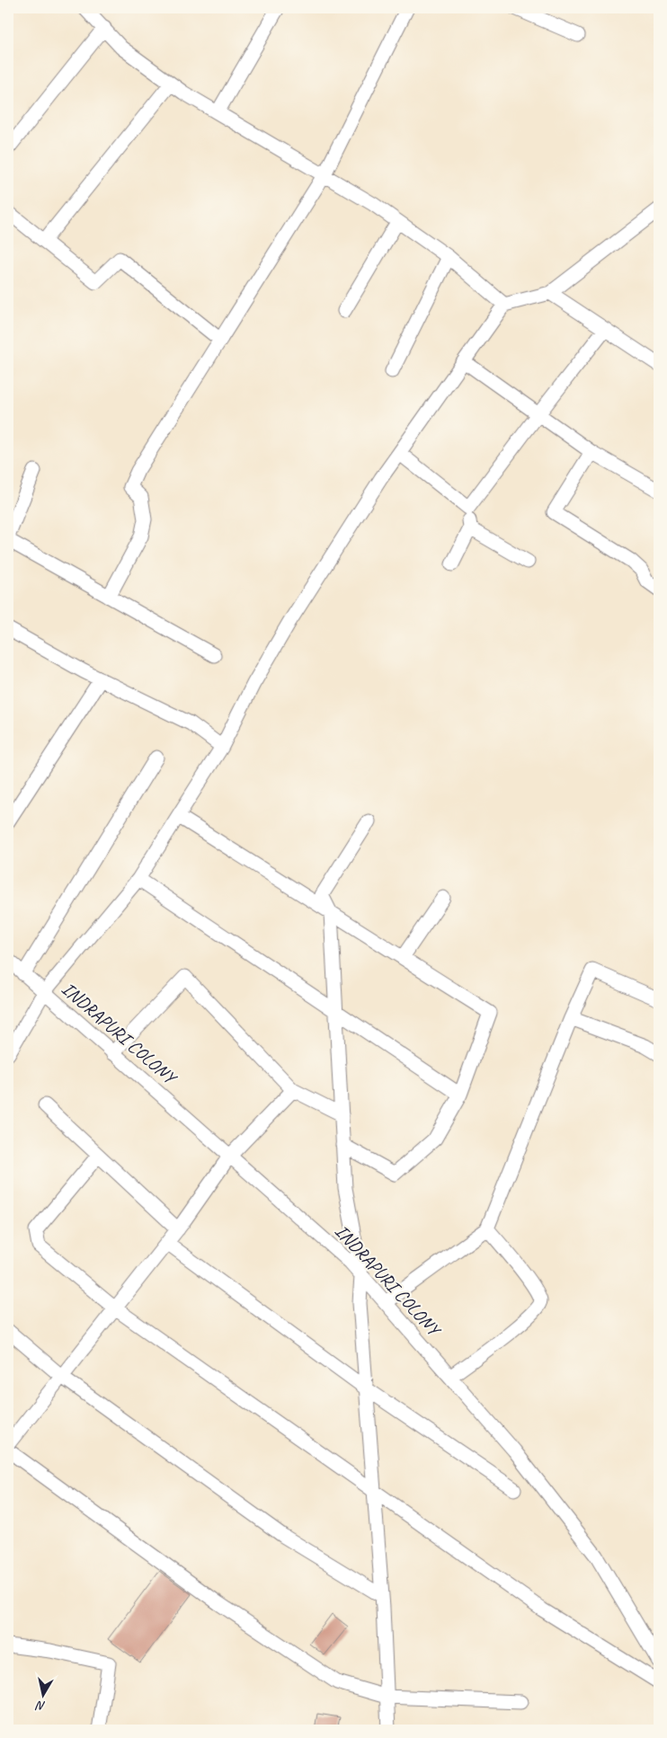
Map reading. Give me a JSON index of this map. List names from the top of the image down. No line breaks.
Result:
{"streets":{"street":["INDRAPURI COLONY"]},"north":"bottom"}
